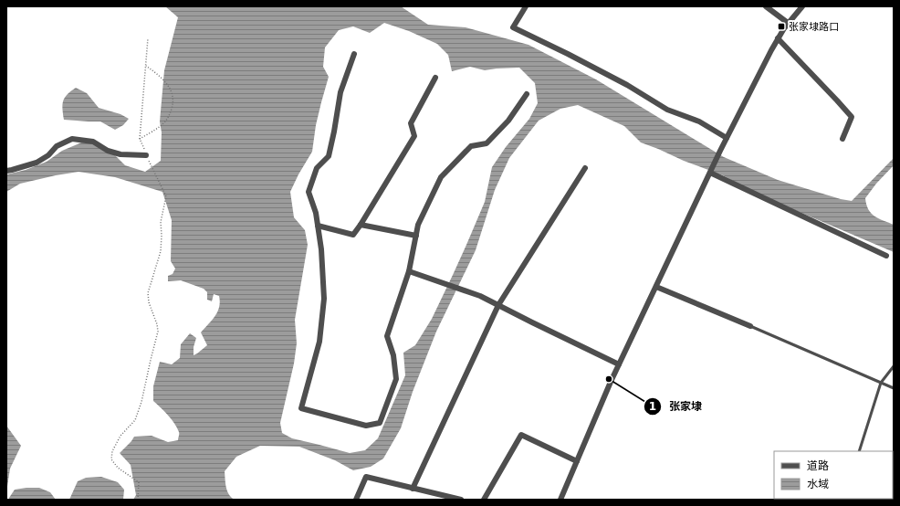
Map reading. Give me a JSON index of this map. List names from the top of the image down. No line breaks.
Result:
{"places":{"transit":["张家埭路口"],"other":["张家埭"]},"legend":["道路","水域"]}
